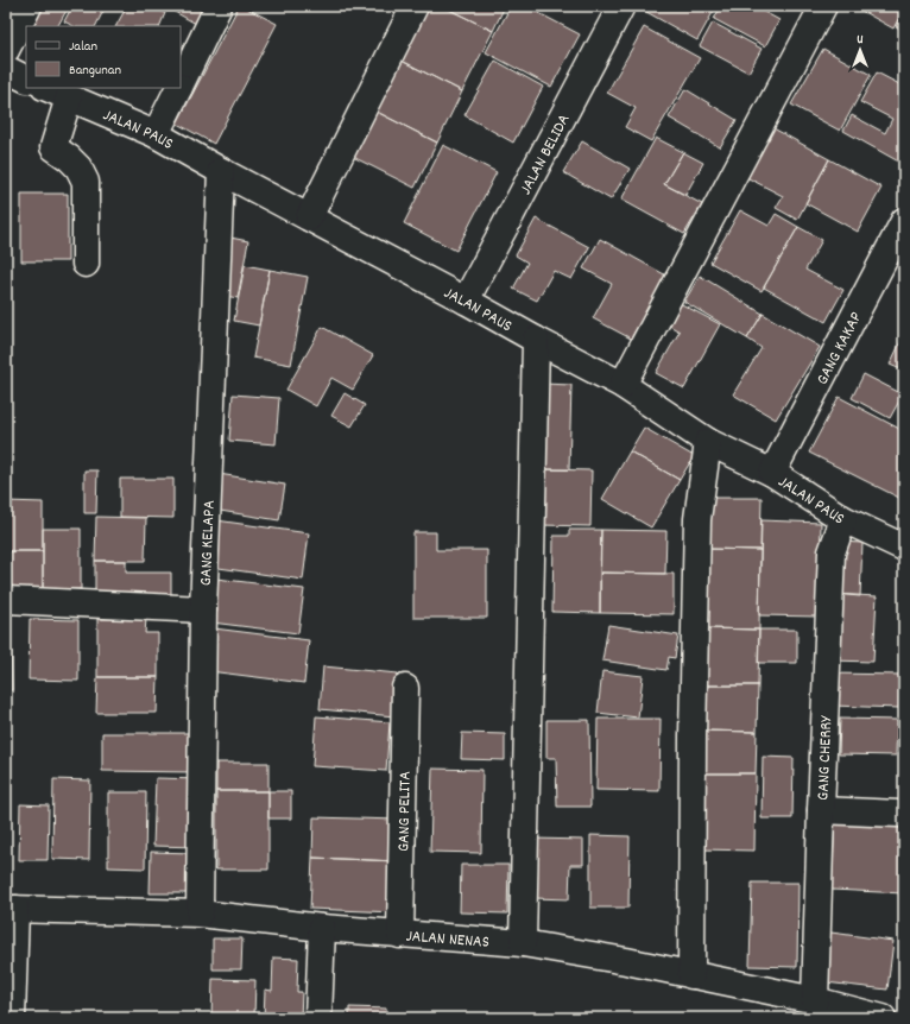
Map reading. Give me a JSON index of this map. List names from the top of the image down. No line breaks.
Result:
{"streets":{"street":["JALAN PAUS","JALAN BELIDA","GANG KAKAP","GANG KELAPA","GANG CHERRY","GANG PELITA","JALAN NENAS"]},"crossings":[["JALAN PAUS","JALAN BELIDA"],["JALAN PAUS","GANG KAKAP"],["JALAN PAUS","GANG KELAPA"],["JALAN PAUS","GANG CHERRY"],["GANG KELAPA","JALAN NENAS"],["GANG CHERRY","JALAN NENAS"],["GANG PELITA","JALAN NENAS"]],"legend":["Jalan","Bangunan"],"north":"top"}
